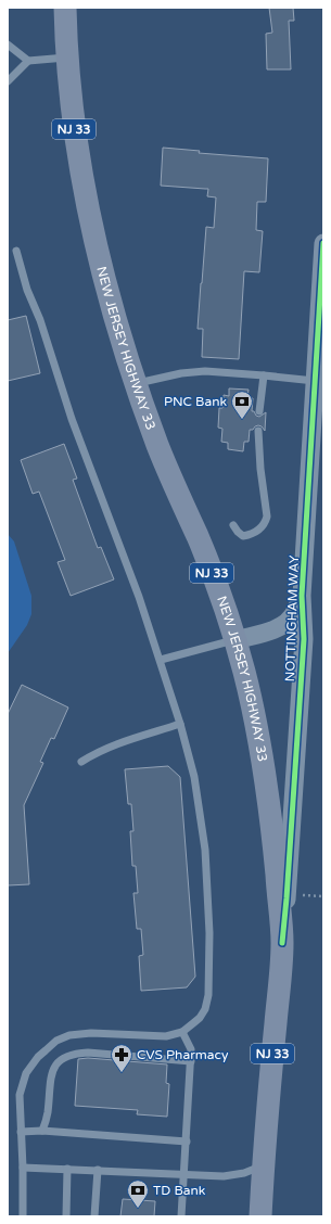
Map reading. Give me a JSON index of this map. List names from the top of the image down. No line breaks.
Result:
{"streets":{"main road":["NJ 33","NEW JERSEY HIGHWAY 33"],"street":["NOTTINGHAM WAY"]},"crossings":[["NEW JERSEY HIGHWAY 33","NOTTINGHAM WAY"]],"places":{"bank":["PNC Bank","TD Bank"],"pharmacy":["CVS Pharmacy"]}}
